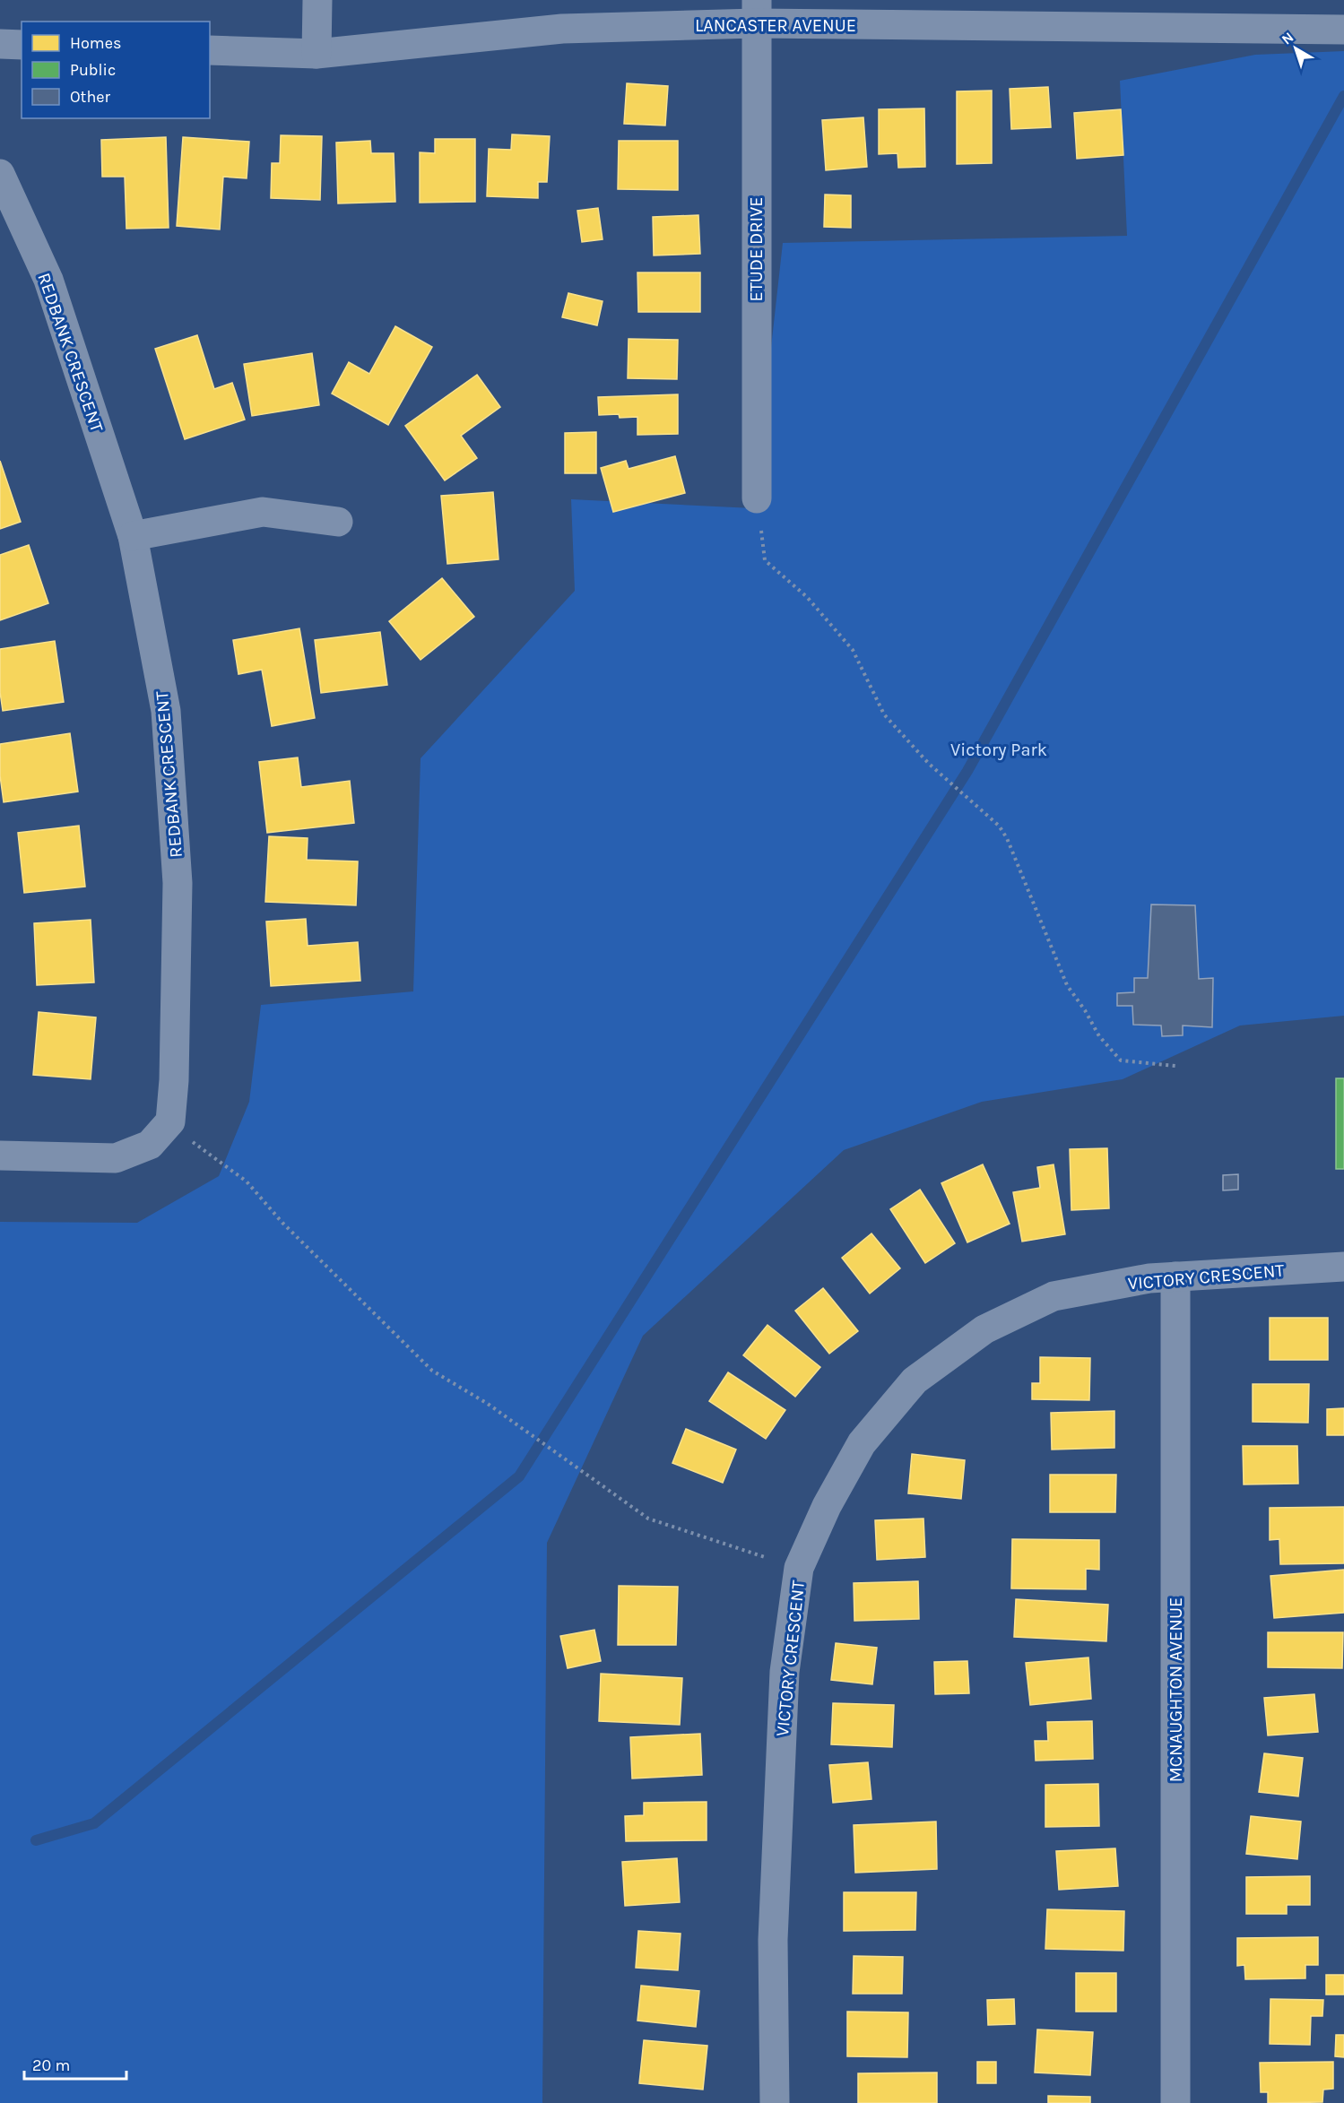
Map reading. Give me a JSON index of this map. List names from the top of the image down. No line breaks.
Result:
{"streets":{"street":["LANCASTER AVENUE","ETUDE DRIVE","REDBANK CRESCENT","VICTORY CRESCENT","MCNAUGHTON AVENUE"]},"crossings":[["LANCASTER AVENUE","ETUDE DRIVE"],["VICTORY CRESCENT","MCNAUGHTON AVENUE"]],"parks":["Victory Park"],"legend":["Homes","Public","Other"],"scale_bar":"20 m","north":"top left"}
